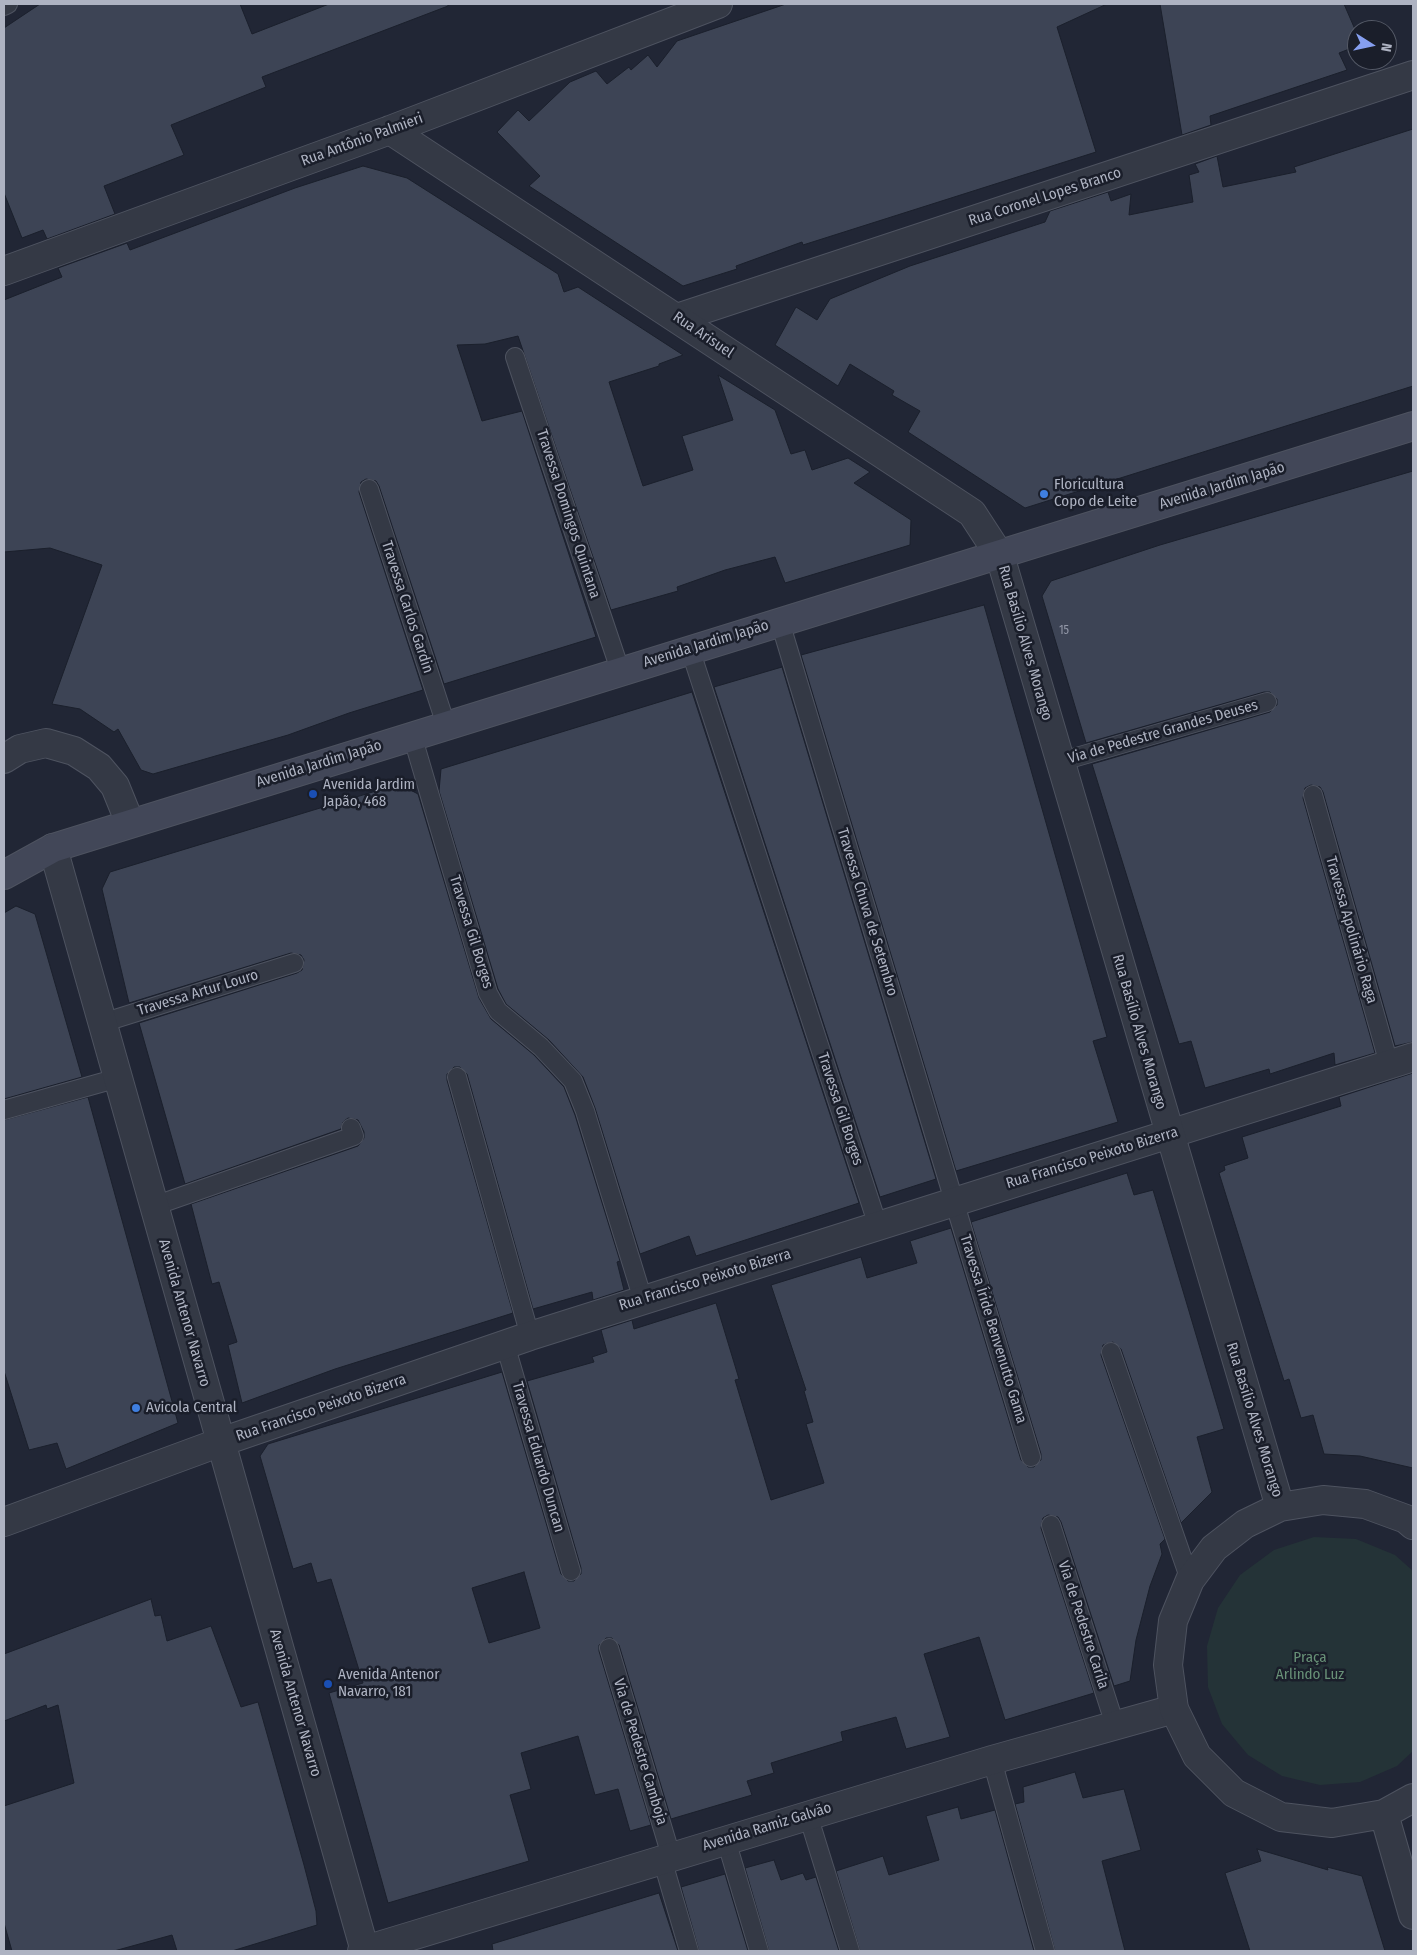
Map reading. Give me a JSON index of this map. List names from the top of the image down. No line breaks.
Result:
{"streets":{"main road":["Avenida Jardim Japão"],"street":["Rua Antônio Palmieri","Rua Coronel Lopes Branco","Rua Arisuel","Rua Basílio Alves Morango","Rua Francisco Peixoto Bizerra","Avenida Antenor Navarro","Avenida Ramiz Galvão"],"lane":["Travessa Domingos Quintana","Travessa Carlos Gardin","Via de Pedestre Grandes Deuses","Travessa Chuva de Setembro","Travessa Apolinário Raga","Travessa Gil Borges","Travessa Artur Louro","Travessa Íride Benvenutto Gama","Travessa Eduardo Duncan","Via de Pedestre Carila","Via de Pedestre Camboja"]},"crossings":[["Rua Antônio Palmieri","Rua Arisuel"],["Rua Coronel Lopes Branco","Rua Arisuel"],["Rua Arisuel","Avenida Jardim Japão"],["Rua Arisuel","Rua Basílio Alves Morango"],["Avenida Jardim Japão","Travessa Domingos Quintana"],["Avenida Jardim Japão","Travessa Carlos Gardin"],["Avenida Jardim Japão","Rua Basílio Alves Morango"],["Avenida Jardim Japão","Travessa Chuva de Setembro"],["Avenida Jardim Japão","Travessa Gil Borges"],["Avenida Jardim Japão","Avenida Antenor Navarro"],["Rua Basílio Alves Morango","Via de Pedestre Grandes Deuses"],["Rua Basílio Alves Morango","Rua Francisco Peixoto Bizerra"],["Travessa Chuva de Setembro","Rua Francisco Peixoto Bizerra"],["Travessa Chuva de Setembro","Travessa Íride Benvenutto Gama"],["Travessa Apolinário Raga","Rua Francisco Peixoto Bizerra"],["Travessa Gil Borges","Rua Francisco Peixoto Bizerra"],["Travessa Artur Louro","Avenida Antenor Navarro"],["Rua Francisco Peixoto Bizerra","Avenida Antenor Navarro"],["Rua Francisco Peixoto Bizerra","Travessa Íride Benvenutto Gama"],["Rua Francisco Peixoto Bizerra","Travessa Eduardo Duncan"],["Avenida Antenor Navarro","Avenida Ramiz Galvão"],["Via de Pedestre Carila","Avenida Ramiz Galvão"],["Via de Pedestre Camboja","Avenida Ramiz Galvão"]],"parks":["Praça Arlindo Luz"],"places":["Floricultura Copo de Leite","Avenida Jardim Japão, 468","Avicola Central","Avenida Antenor Navarro, 181"],"house_numbers":["15"],"north":"right"}
